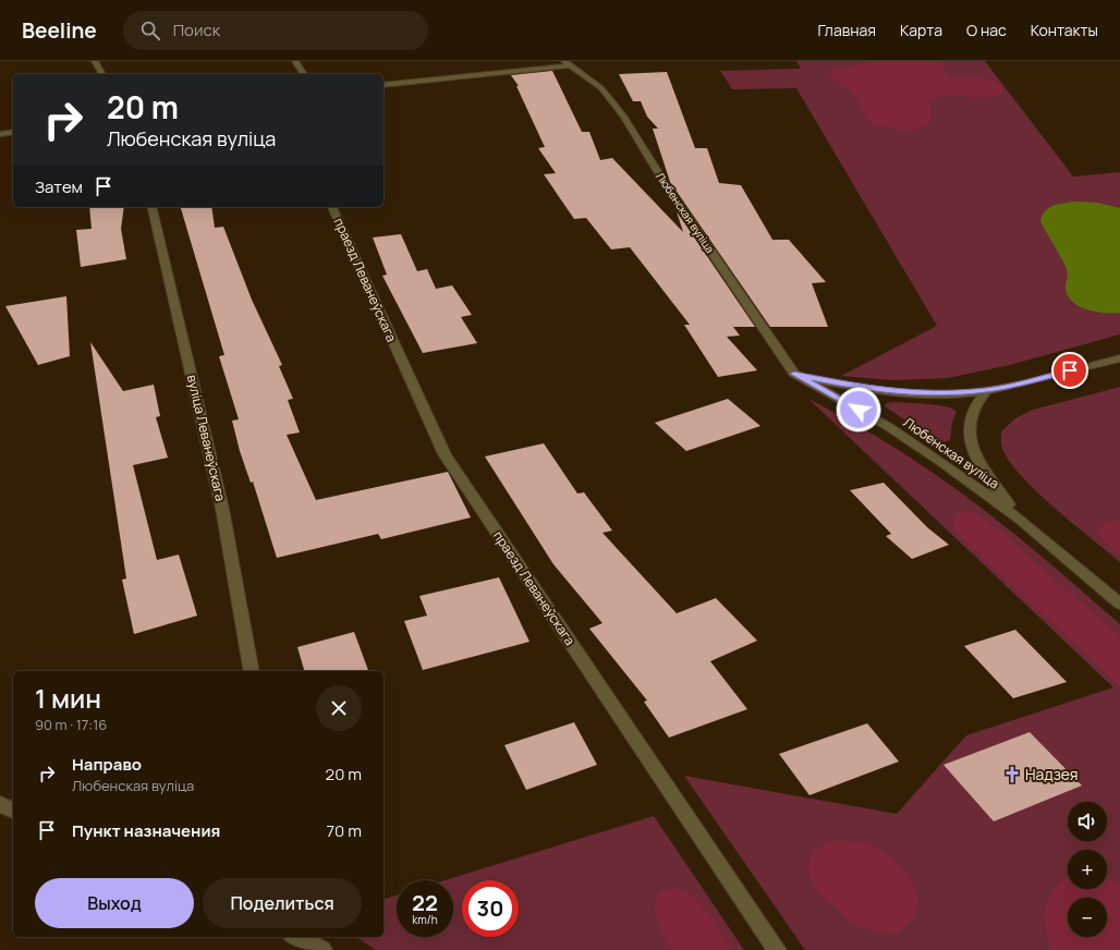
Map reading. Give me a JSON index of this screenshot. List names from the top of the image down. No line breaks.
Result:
{"streets":{"street":["Любенская вуліца","праезд Леванеўскага","вуліца Леванеўскага"]},"places":{"church":["Надзея"]},"page":{"header":"Beeline","search":"Поиск","nav":["Главная","Карта","О нас","Контакты"],"turn":["20 m","Любенская вуліца"],"then":"Затем","heading":["1 мин","90 m · 17:16"],"list":[{"name":"Направо","note":"Любенская вуліца","value":"20 m"},{"name":"Пункт назначения","value":"70 m"}],"map_buttons":["+","−"],"buttons":["Выход","Поделиться"],"speed":"22 km/h","limit":"30"}}
